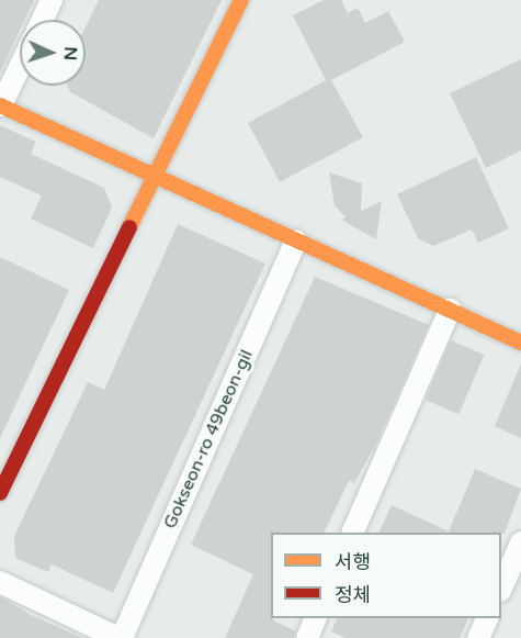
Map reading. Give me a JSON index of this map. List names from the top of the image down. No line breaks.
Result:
{"streets":{"street":["Gokseon-ro 49beon-gil"]},"legend":["서행","정체"],"north":"right"}
